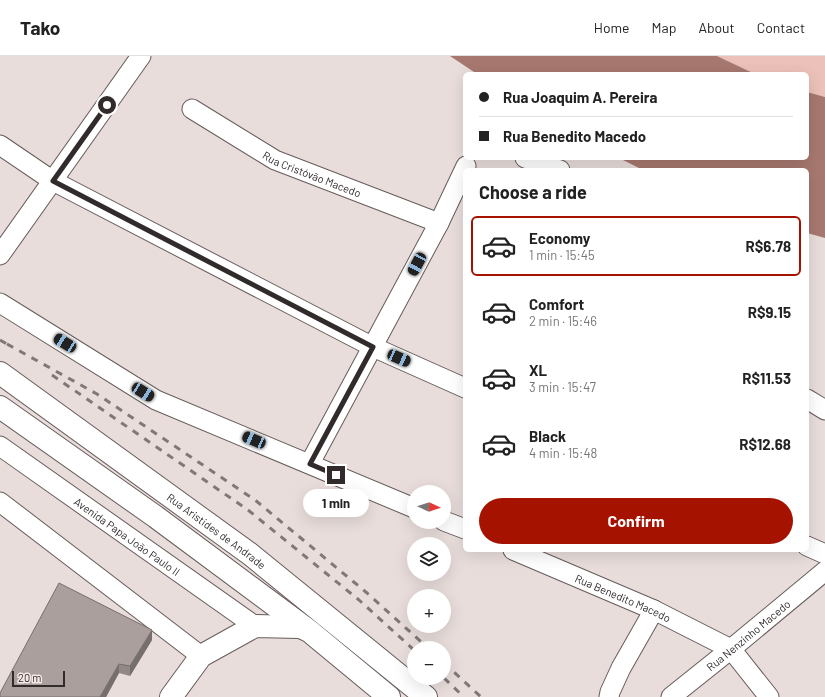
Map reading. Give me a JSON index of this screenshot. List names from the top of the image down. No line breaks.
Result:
{"streets":{"main road":["Rua Aristides de Andrade"],"street":["Rua Cristóvão Macedo","Avenida Papa João Paulo II","Rua Benedito Macedo","Rua Nenzinho Macedo"]},"crossings":[["Rua Benedito Macedo","Rua Nenzinho Macedo"]],"scale_bar":"20 m","north":"right","page":{"header":"Tako","nav":["Home","Map","About","Contact"],"banner":["Rua Joaquim A. Pereira","Rua Benedito Macedo"],"heading":"Choose a ride","list":[{"name":"Economy","note":"1 min · 15:45","value":"R$6.78"},{"name":"Comfort","note":"2 min · 15:46","value":"R$9.15"},{"name":"XL","note":"3 min · 15:47","value":"R$11.53"},{"name":"Black","note":"4 min · 15:48","value":"R$12.68"}],"map_buttons":["+","−"],"bubble":"1 min","buttons":"Confirm","scale":"20 m"}}
